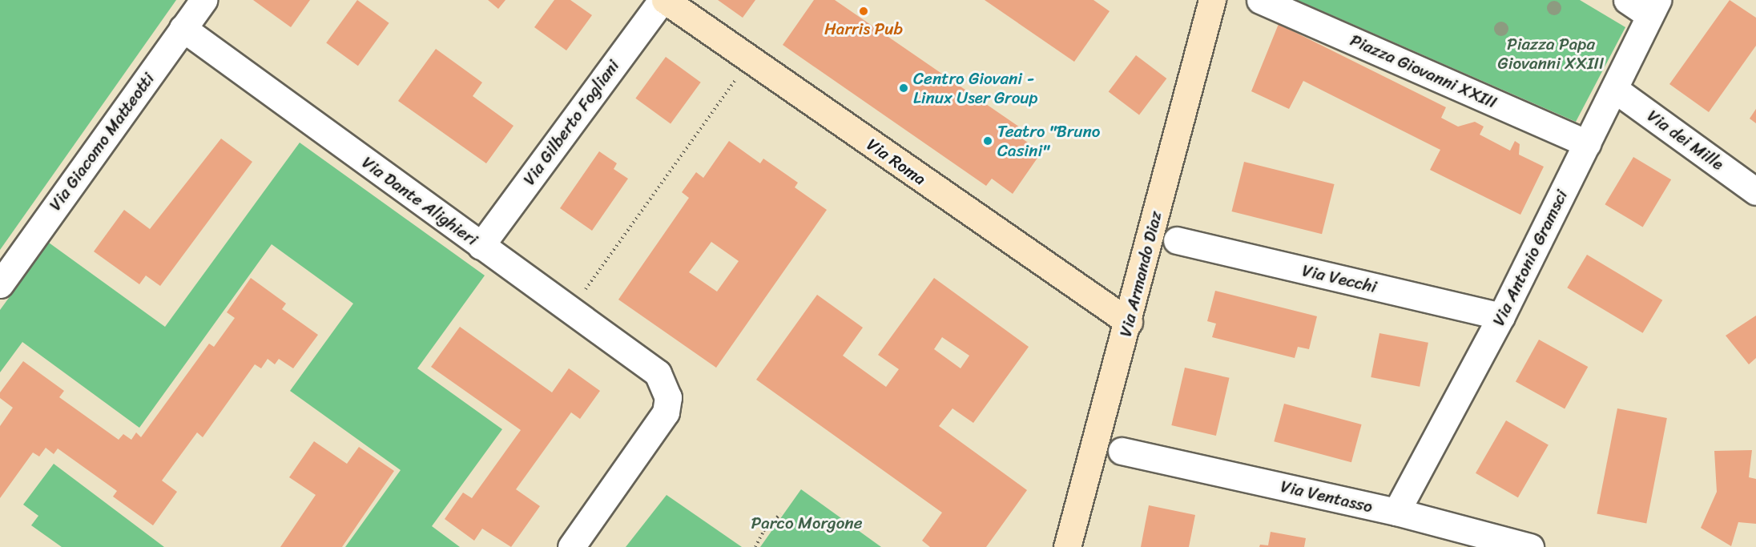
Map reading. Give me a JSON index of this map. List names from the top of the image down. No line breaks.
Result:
{"streets":{"street":["Piazza Giovanni XXIII","Via Gilberto Fogliani","Via dei Mille","Via Giacomo Matteotti","Via Roma","Via Dante Alighieri","Via Antonio Gramsci","Via Armando Diaz","Via Vecchi","Via Ventasso"]},"crossings":[["Piazza Giovanni XXIII","Via Antonio Gramsci"],["Via Gilberto Fogliani","Via Roma"],["Via Gilberto Fogliani","Via Dante Alighieri"],["Via dei Mille","Via Antonio Gramsci"],["Via Giacomo Matteotti","Via Dante Alighieri"],["Via Roma","Via Armando Diaz"],["Via Antonio Gramsci","Via Vecchi"],["Via Antonio Gramsci","Via Ventasso"]],"parks":["Piazza Papa Giovanni XXIII","Parco Morgone"],"places":["Harris Pub","Centro Giovani - Linux User Group","Teatro \"Bruno Casini\""]}
